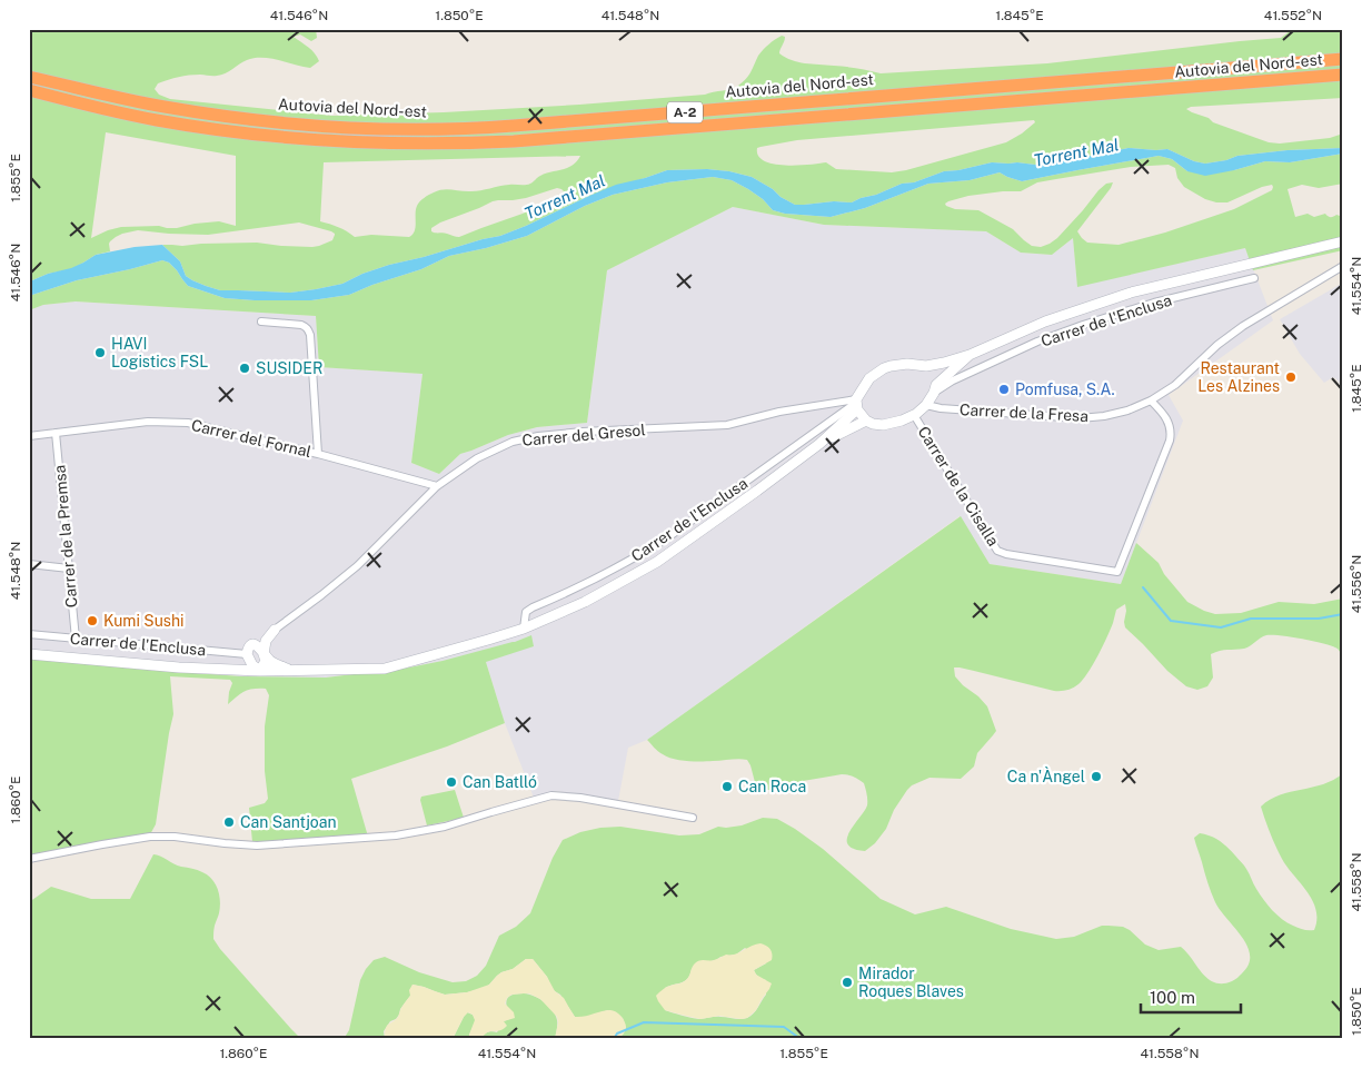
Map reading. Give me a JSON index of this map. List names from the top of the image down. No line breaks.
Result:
{"streets":{"highway":["Autovia del Nord-est","A-2"],"street":["Carrer de l'Enclusa","Carrer de la Fresa","Carrer del Gresol","Carrer del Fornal","Carrer de la Cisalla","Carrer de la Premsa"]},"crossings":[["Carrer de l'Enclusa","Carrer de la Fresa"],["Carrer de l'Enclusa","Carrer del Gresol"],["Carrer de l'Enclusa","Carrer de la Cisalla"],["Carrer de l'Enclusa","Carrer de la Premsa"],["Carrer de la Fresa","Carrer del Gresol"],["Carrer de la Fresa","Carrer de la Cisalla"],["Carrer del Gresol","Carrer del Fornal"],["Carrer del Gresol","Carrer de la Cisalla"],["Carrer del Fornal","Carrer de la Premsa"]],"water":["Torrent Mal"],"places":["HAVI Logistics FSL","SUSIDER","Restaurant Les Alzines","Pomfusa, S.A.","Kumi Sushi","Ca n'Àngel","Can Batlló","Can Roca","Can Santjoan","Mirador Roques Blaves"],"scale_bar":"100 m","coordinates":["41.546°N","1.850°E","41.548°N","1.845°E","41.552°N","1.855°E","41.554°N","41.556°N","1.860°E","41.558°N"]}
